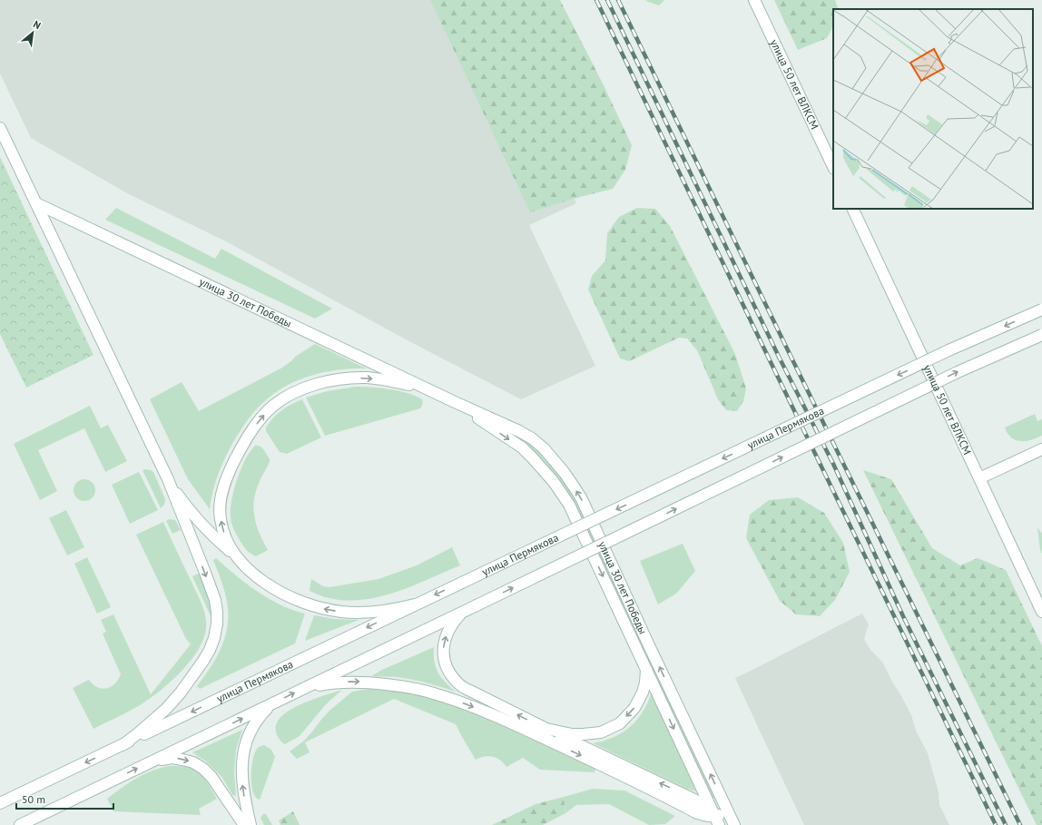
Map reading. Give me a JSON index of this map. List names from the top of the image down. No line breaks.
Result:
{"streets":{"street":["улица 50 лет ВЛКСМ","улица 30 лет Победы","улица Пермякова"]},"scale_bar":"50 m","north":"top right"}
